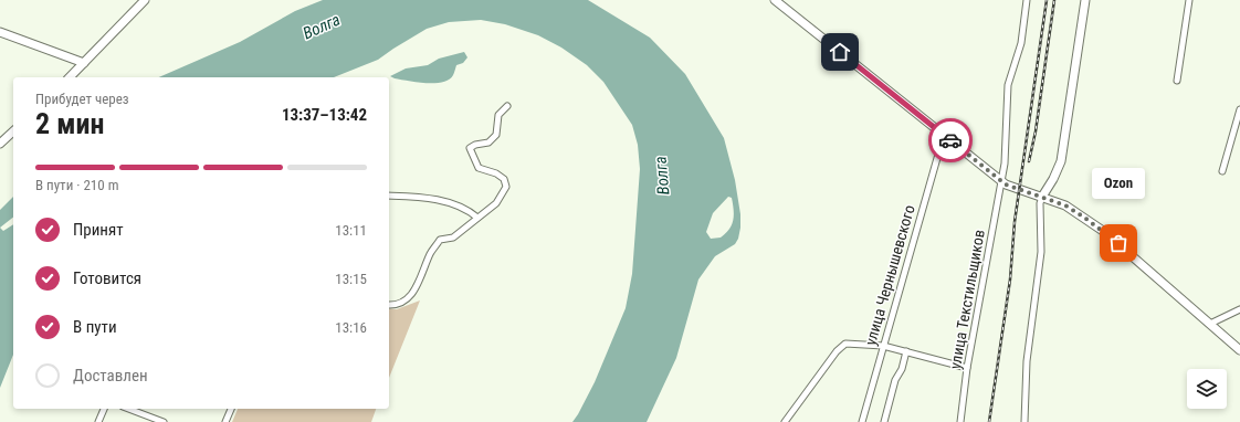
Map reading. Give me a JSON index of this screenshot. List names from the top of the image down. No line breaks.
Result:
{"streets":{"street":["улица Чернышевского","улица Текстильщиков"]},"water":["Волга"],"places":["Ozon"],"page":{"heading":["2 мин","Прибудет через","13:37–13:42"],"bar":"В пути · 210 m","bubble":"Ozon","list":[["Принят","13:11"],["Готовится","13:15"],["В пути","13:16"],"Доставлен"]}}
